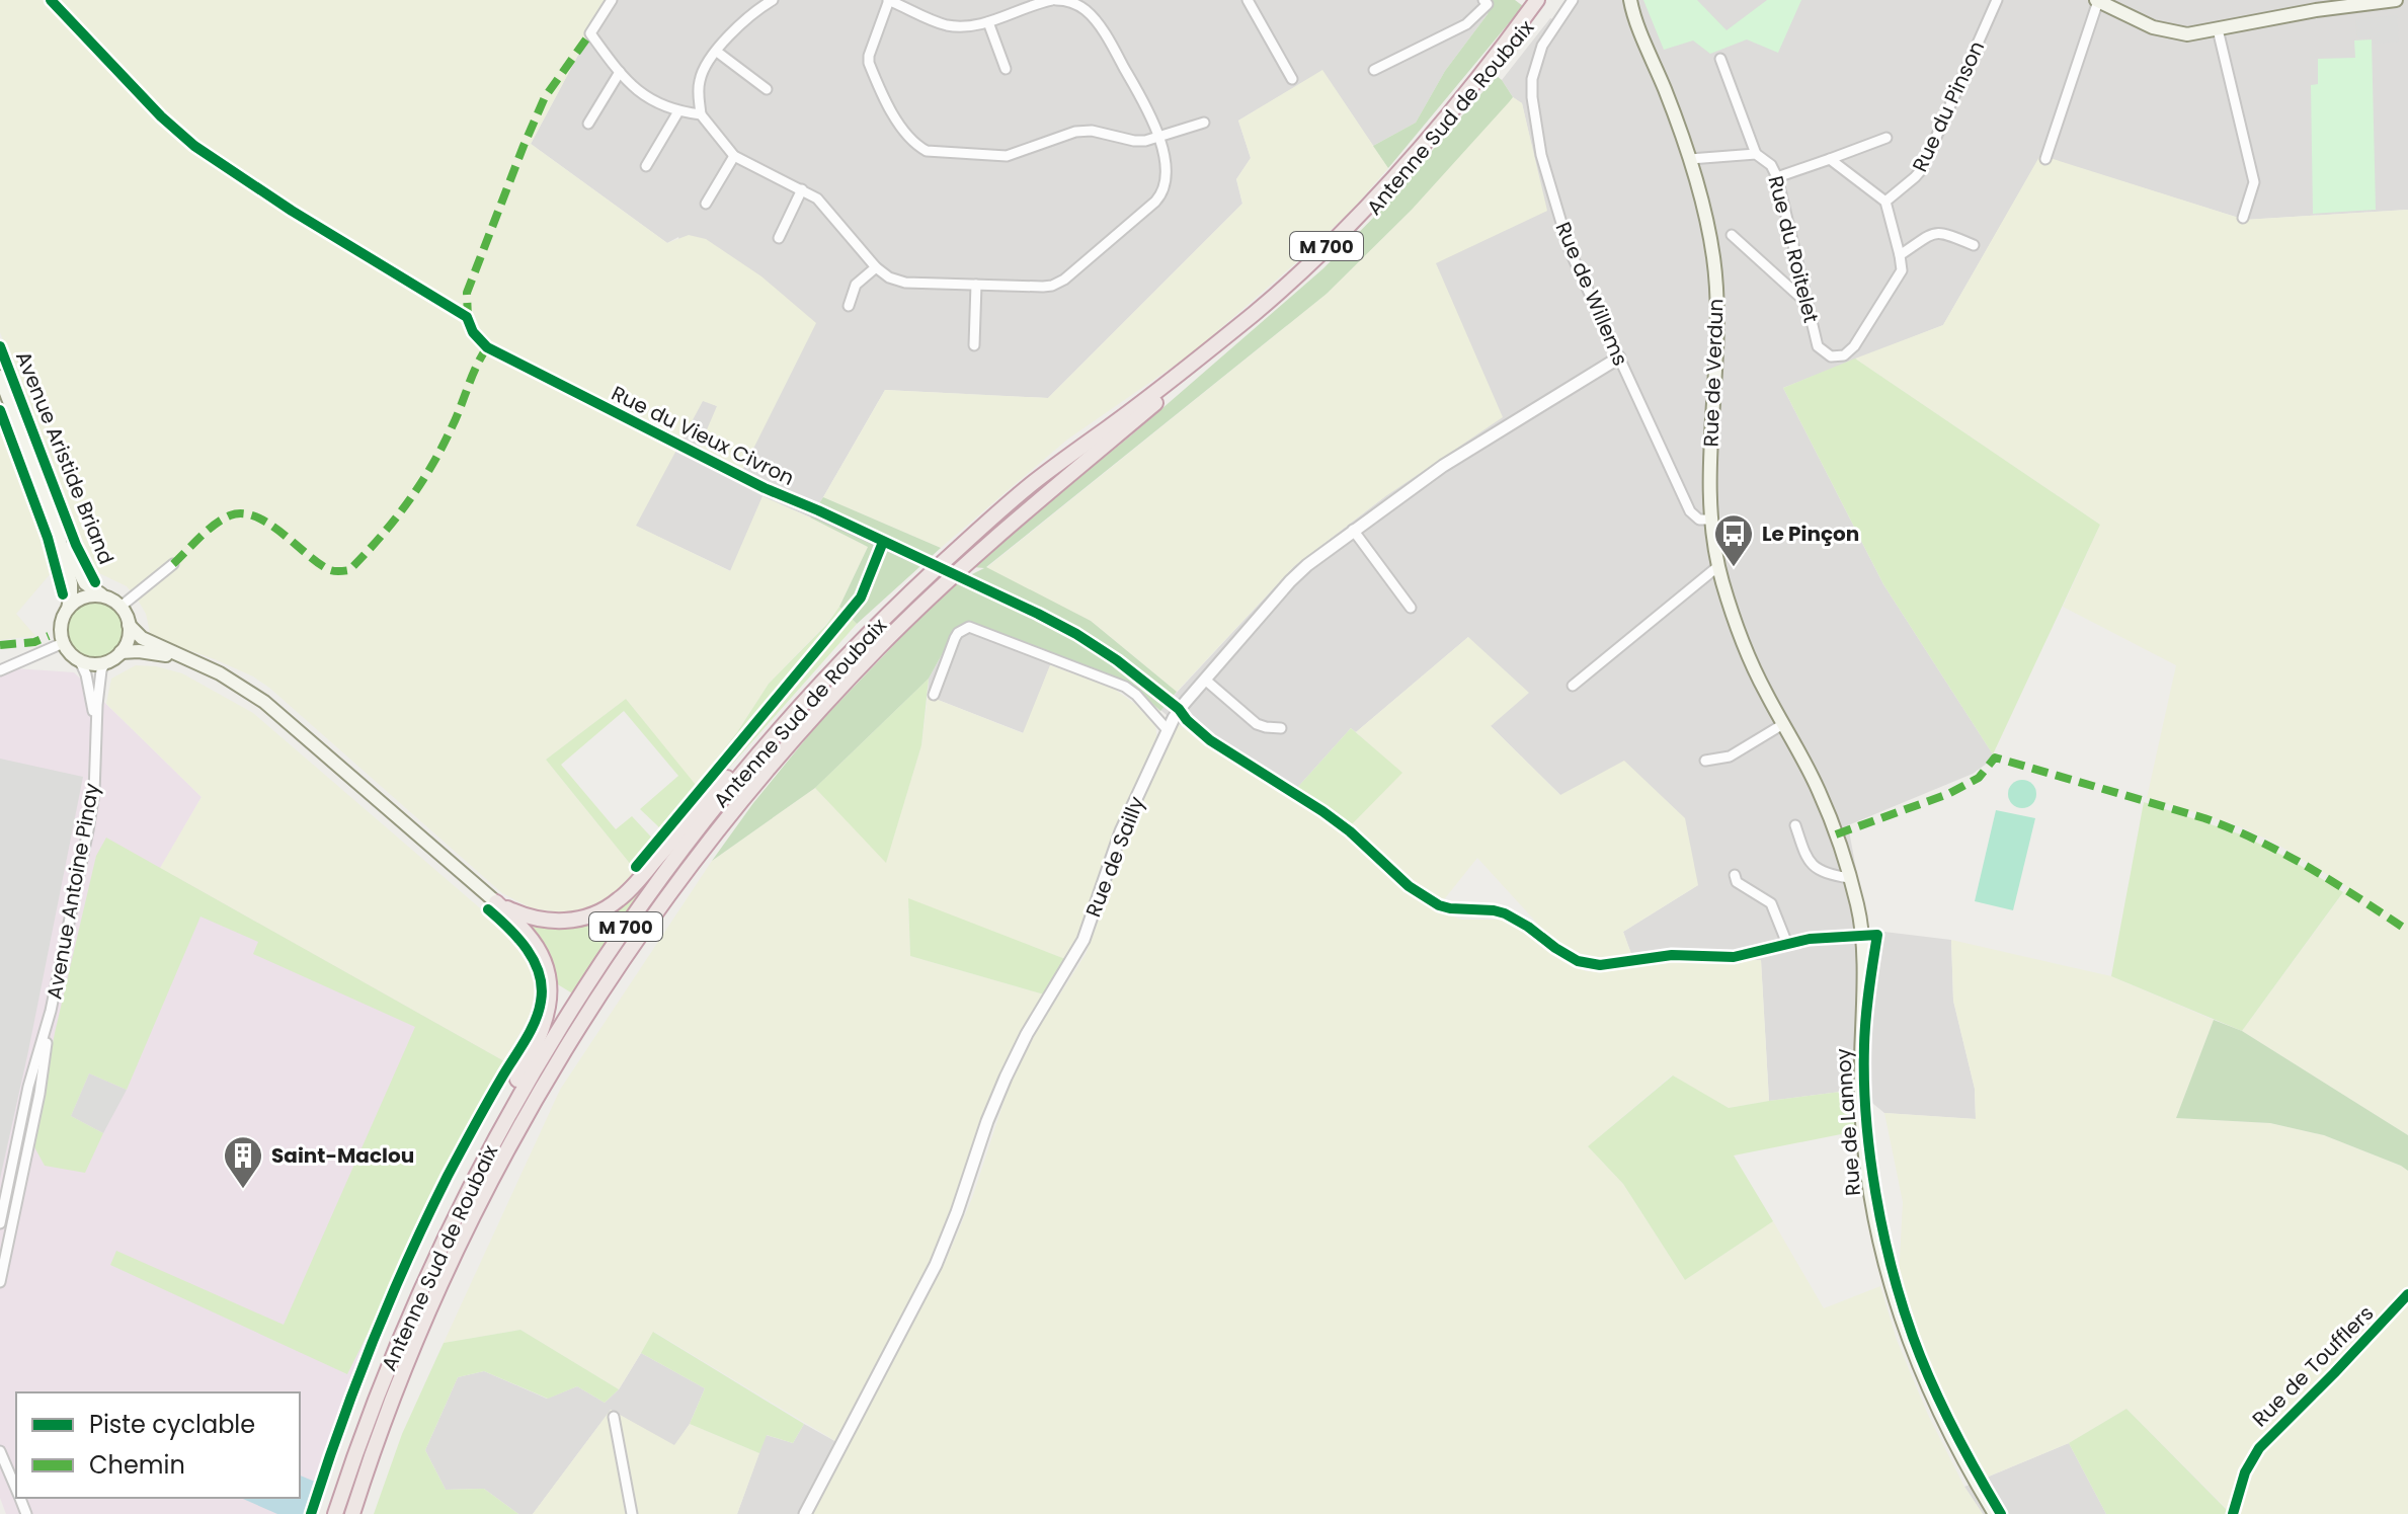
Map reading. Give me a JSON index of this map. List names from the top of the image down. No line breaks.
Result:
{"streets":{"highway":["Antenne Sud de Roubaix","M 700"],"main road":["Rue de Verdun","Avenue Aristide Briand","Rue de Lannoy"],"street":["Rue du Pinson","Rue du Roitelet","Rue de Willems","Rue du Vieux Civron","Rue de Sailly","Avenue Antoine Pinay","Rue de Toufflers"]},"crossings":[["Rue du Roitelet","Rue de Verdun"],["Rue de Willems","Rue de Verdun"],["Rue de Willems","Rue de Sailly"],["Rue de Verdun","Rue de Lannoy"],["Rue du Vieux Civron","Rue de Sailly"],["Avenue Aristide Briand","Avenue Antoine Pinay"]],"places":{"bus stop":["Le Pinçon"],"building":["Saint-Maclou"]},"legend":["Piste cyclable","Chemin"]}
